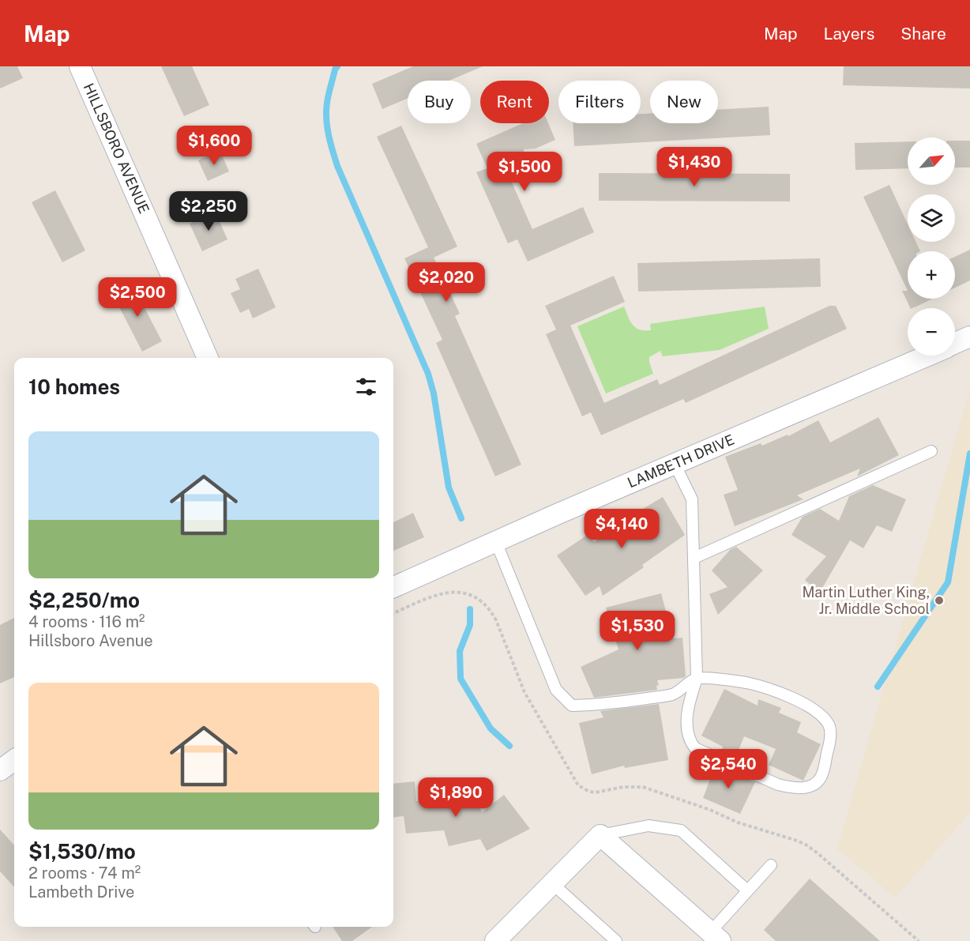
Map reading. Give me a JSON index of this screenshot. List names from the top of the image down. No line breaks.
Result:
{"streets":{"street":["HILLSBORO AVENUE","LAMBETH DRIVE"]},"places":["Martin Luther King, Jr. Middle School"],"north":"top right","page":{"header":"Map","nav":["Map","Layers","Share"],"chip":["Buy","Rent","Filters","New"],"price":["$1,600","$1,430","$1,500","$2,250","$2,020","$2,500","$4,140","$1,530","$2,540","$1,890"],"map_buttons":["+","−"],"heading":"10 homes","list":[{"name":"$2,250/mo","note":"4 rooms · 116 m² · Hillsboro Avenue"},{"name":"$1,530/mo","note":"2 rooms · 74 m² · Lambeth Drive"}]}}
